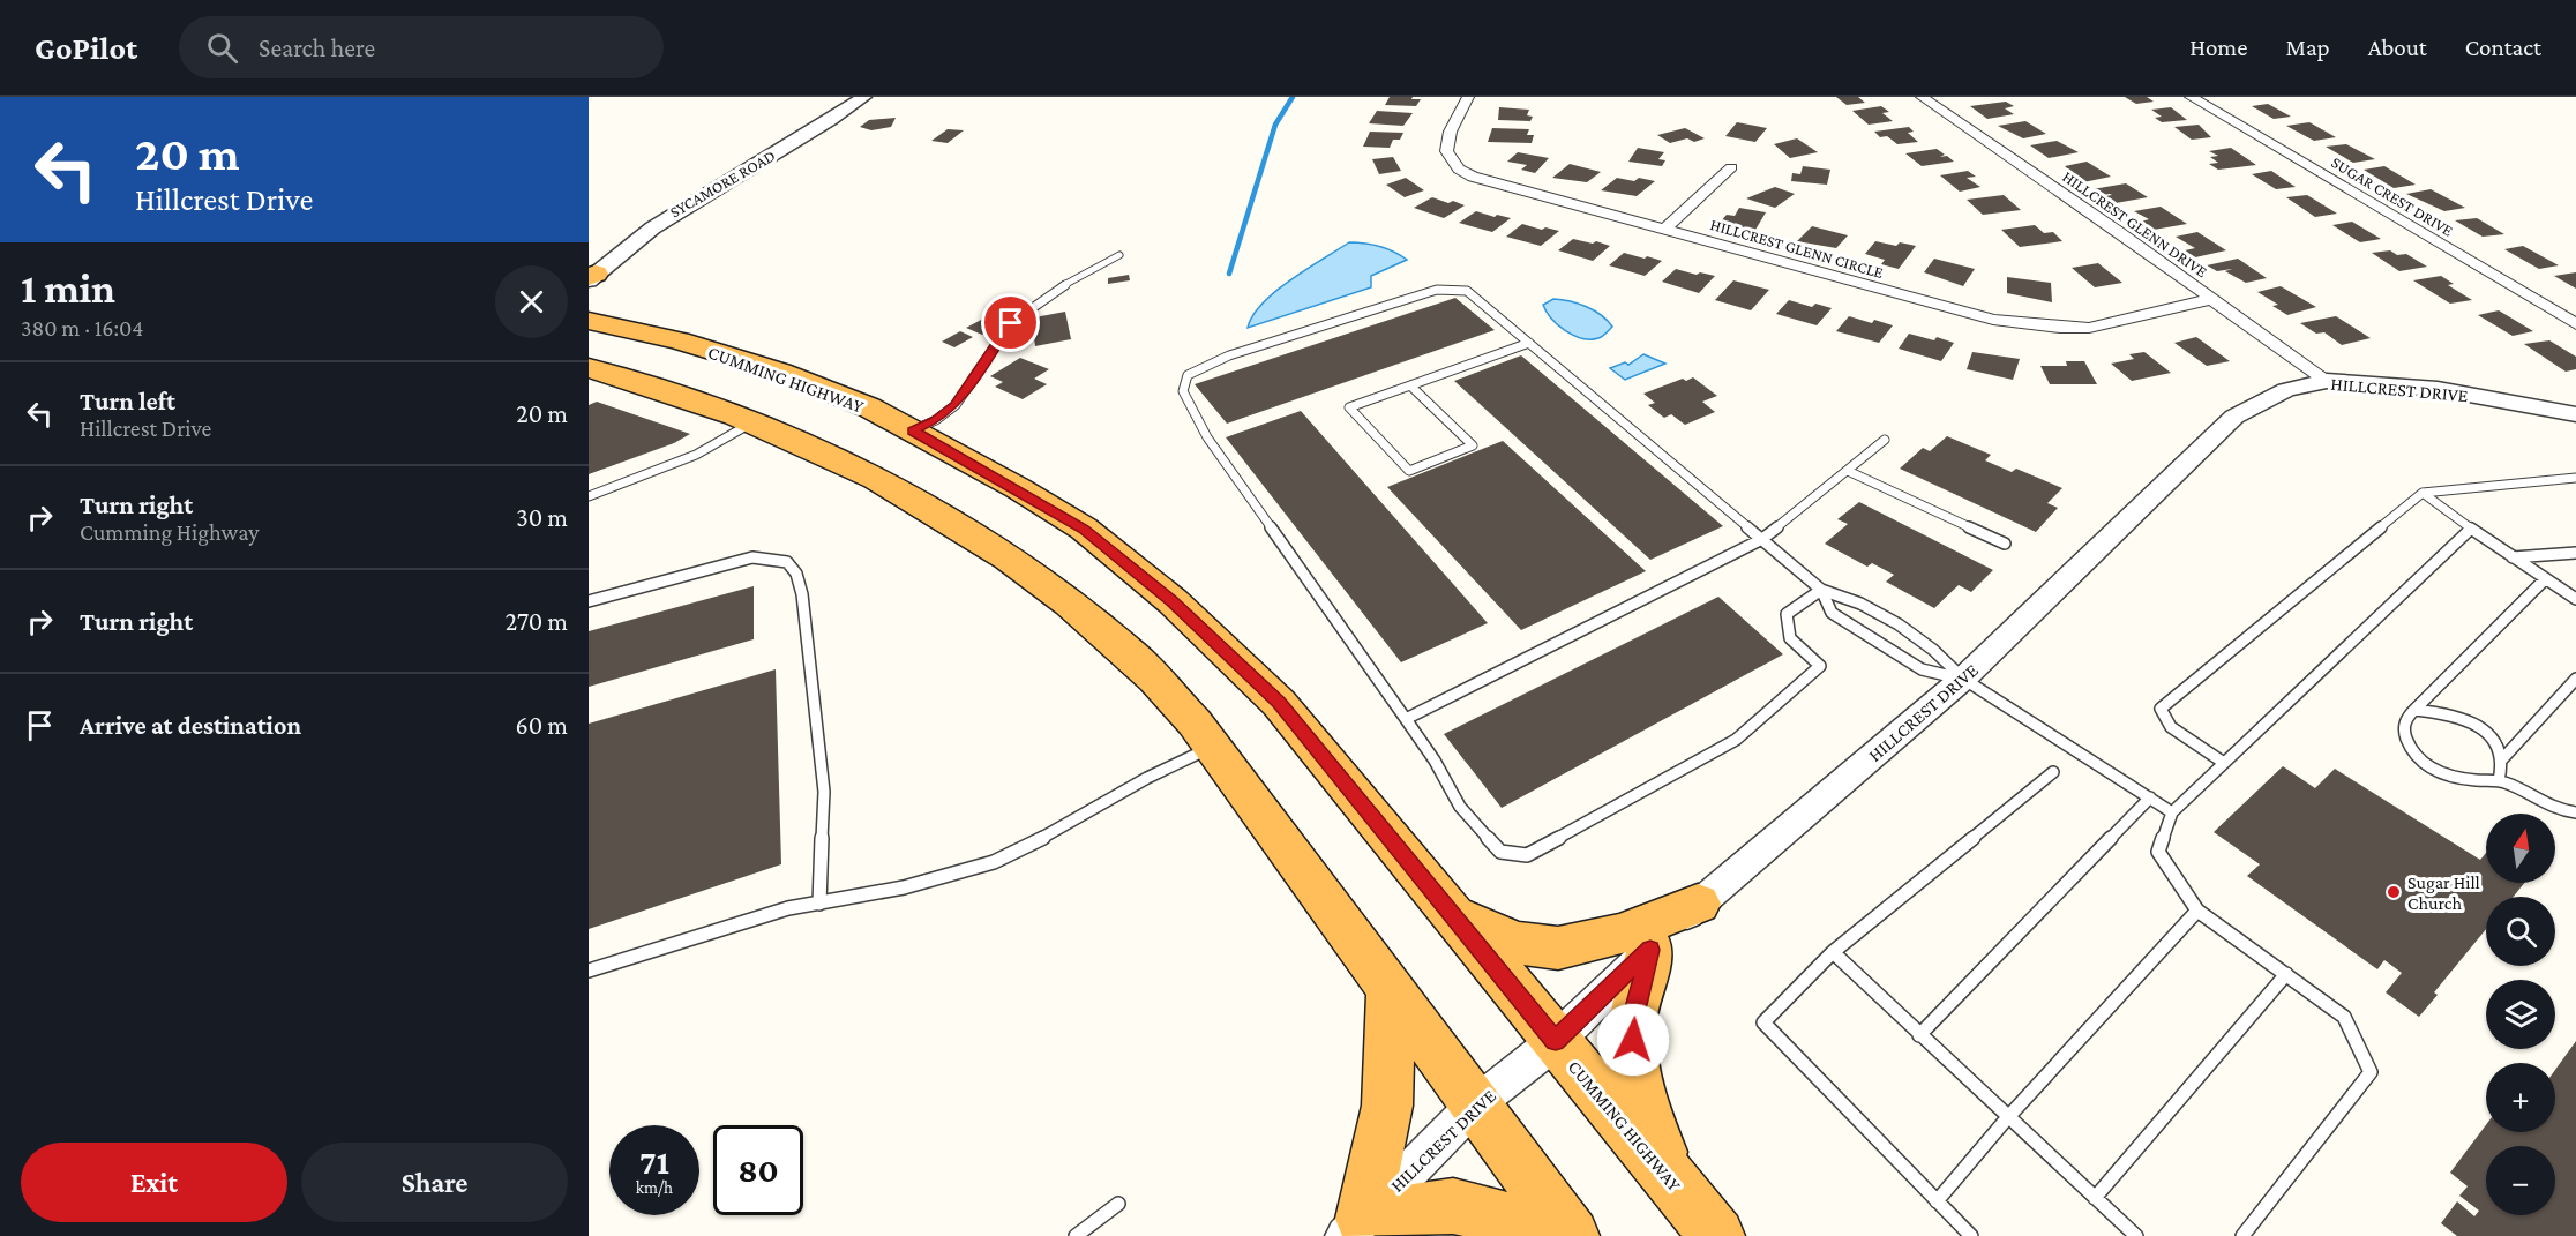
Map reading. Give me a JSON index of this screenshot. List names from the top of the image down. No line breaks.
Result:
{"streets":{"highway":["CUMMING HIGHWAY"],"street":["SYCAMORE ROAD","SUGAR CREST DRIVE","HILLCREST GLENN DRIVE","HILLCREST GLENN CIRCLE","HILLCREST DRIVE"]},"crossings":[["HILLCREST GLENN DRIVE","HILLCREST GLENN CIRCLE"],["HILLCREST GLENN DRIVE","HILLCREST DRIVE"],["CUMMING HIGHWAY","HILLCREST DRIVE"]],"places":["Sugar Hill Church"],"north":"top","page":{"header":"GoPilot","search":"Search here","nav":["Home","Map","About","Contact"],"turn":["20 m","Hillcrest Drive"],"heading":["1 min","380 m · 16:04"],"list":[{"name":"Turn left","note":"Hillcrest Drive","value":"20 m"},{"name":"Turn right","note":"Cumming Highway","value":"30 m"},{"name":"Turn right","value":"270 m"},{"name":"Arrive at destination","value":"60 m"}],"map_buttons":["+","−"],"speed":"71 km/h","limit":"80","buttons":["Exit","Share"]}}
